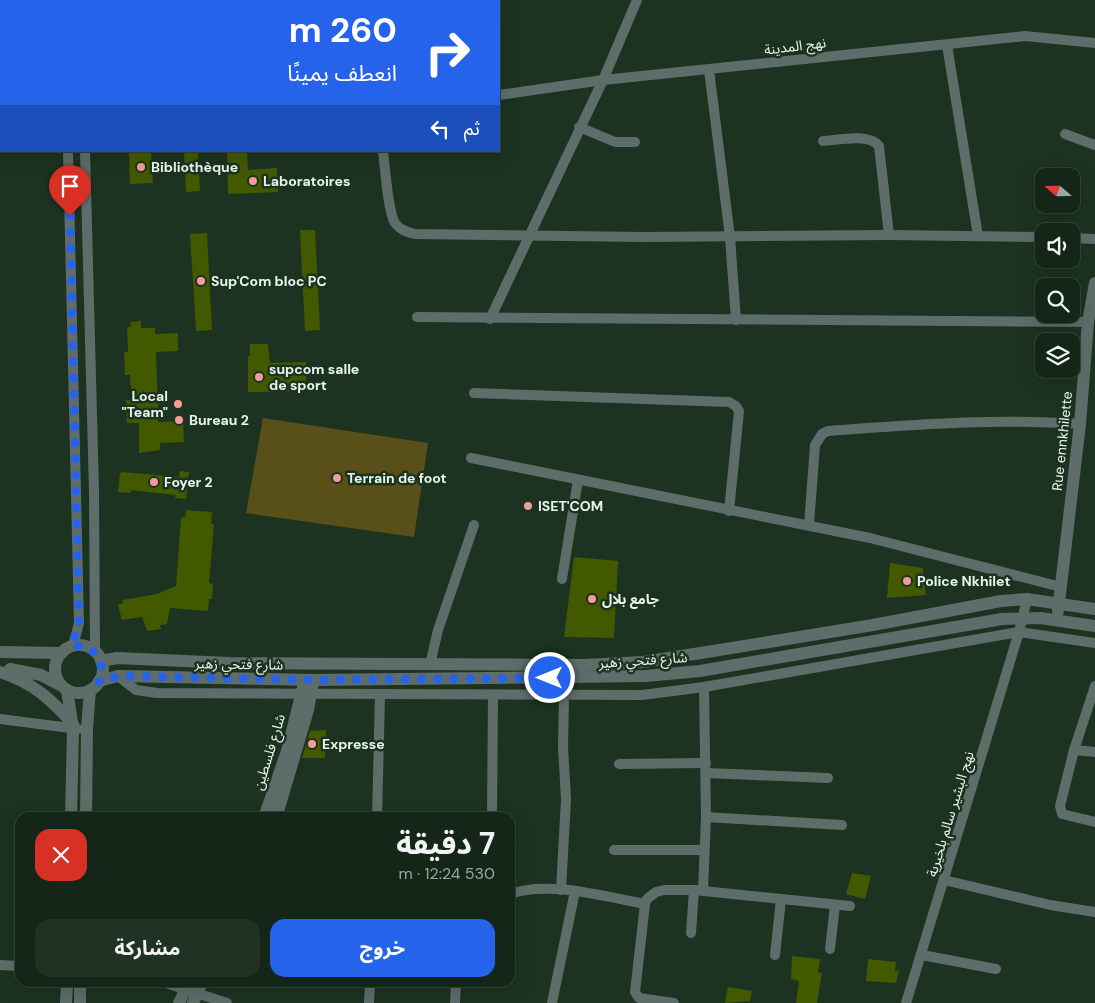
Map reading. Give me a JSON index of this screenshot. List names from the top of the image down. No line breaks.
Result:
{"streets":{"street":["نهج المدينة","Rue ennkhilette","شارع فتحي زهير","شارع فلسطين","نهج البشير سالم بلخيرية"]},"crossings":[["Rue ennkhilette","شارع فتحي زهير"],["شارع فتحي زهير","نهج البشير سالم بلخيرية"]],"places":["Bibliothèque","Laboratoires","Sup'Com bloc PC","supcom salle de sport","Local \"Team\"","Bureau 2","Terrain de foot","Foyer 2","ISET'COM","Police Nkhilet","جامع بلال","Expresse"],"north":"left","page":{"turn":["260 m","انعطف يمينًا"],"then":"ثم","heading":["7 دقيقة","530 m · 12:24"],"buttons":["خروج","مشاركة"]}}
